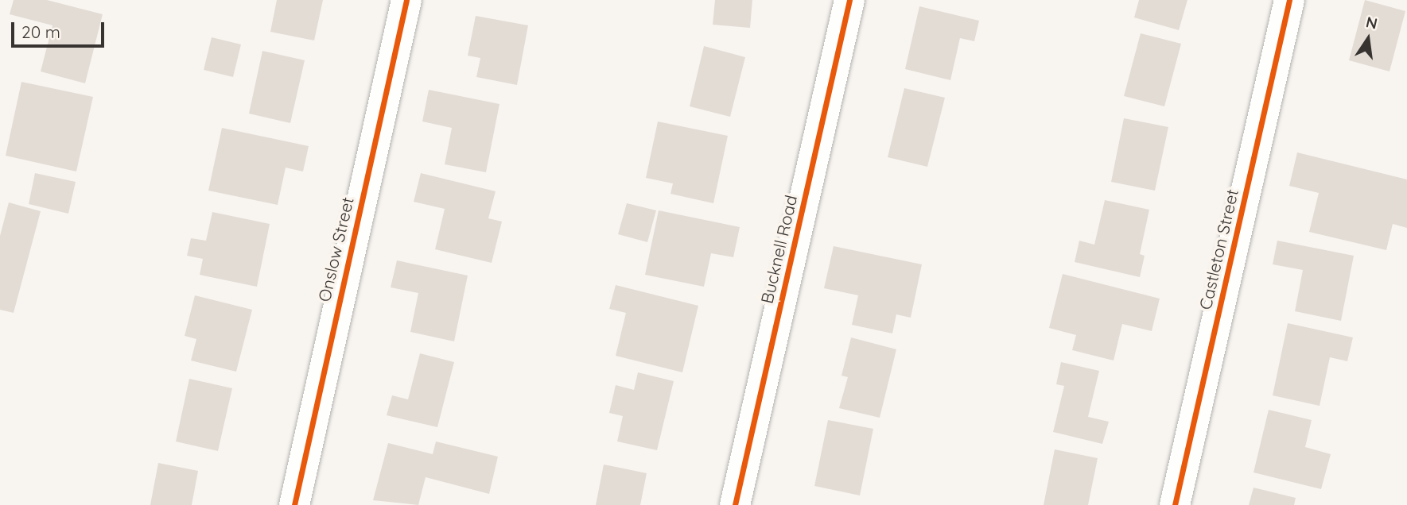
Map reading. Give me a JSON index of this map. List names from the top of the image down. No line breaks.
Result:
{"streets":{"street":["Onslow Street","Bucknell Road","Castleton Street"]},"scale_bar":"20 m","north":"top"}
